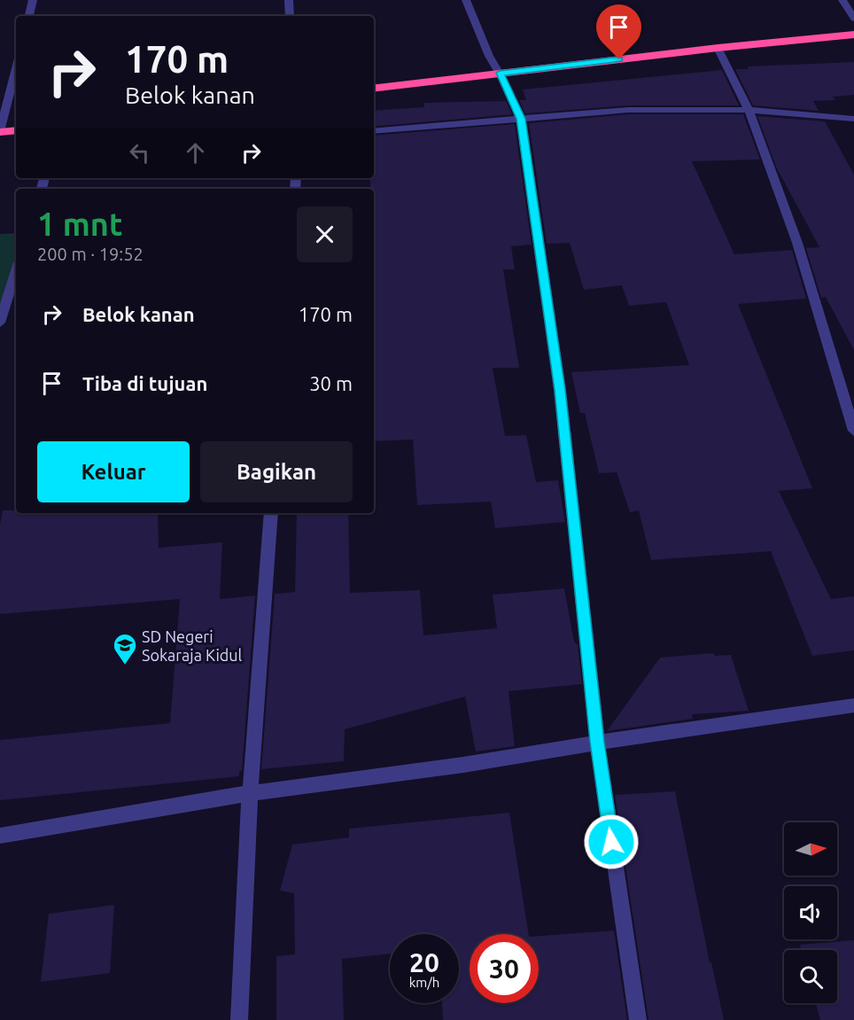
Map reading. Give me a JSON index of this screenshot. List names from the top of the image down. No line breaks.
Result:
{"places":{"school or university":["SD Negeri Sokaraja Kidul"]},"north":"right","page":{"turn":["170 m","Belok kanan"],"heading":["1 mnt","200 m · 19:52"],"list":[{"name":"Belok kanan","value":"170 m"},{"name":"Tiba di tujuan","value":"30 m"}],"buttons":["Keluar","Bagikan"],"speed":"20 km/h","limit":"30"}}
